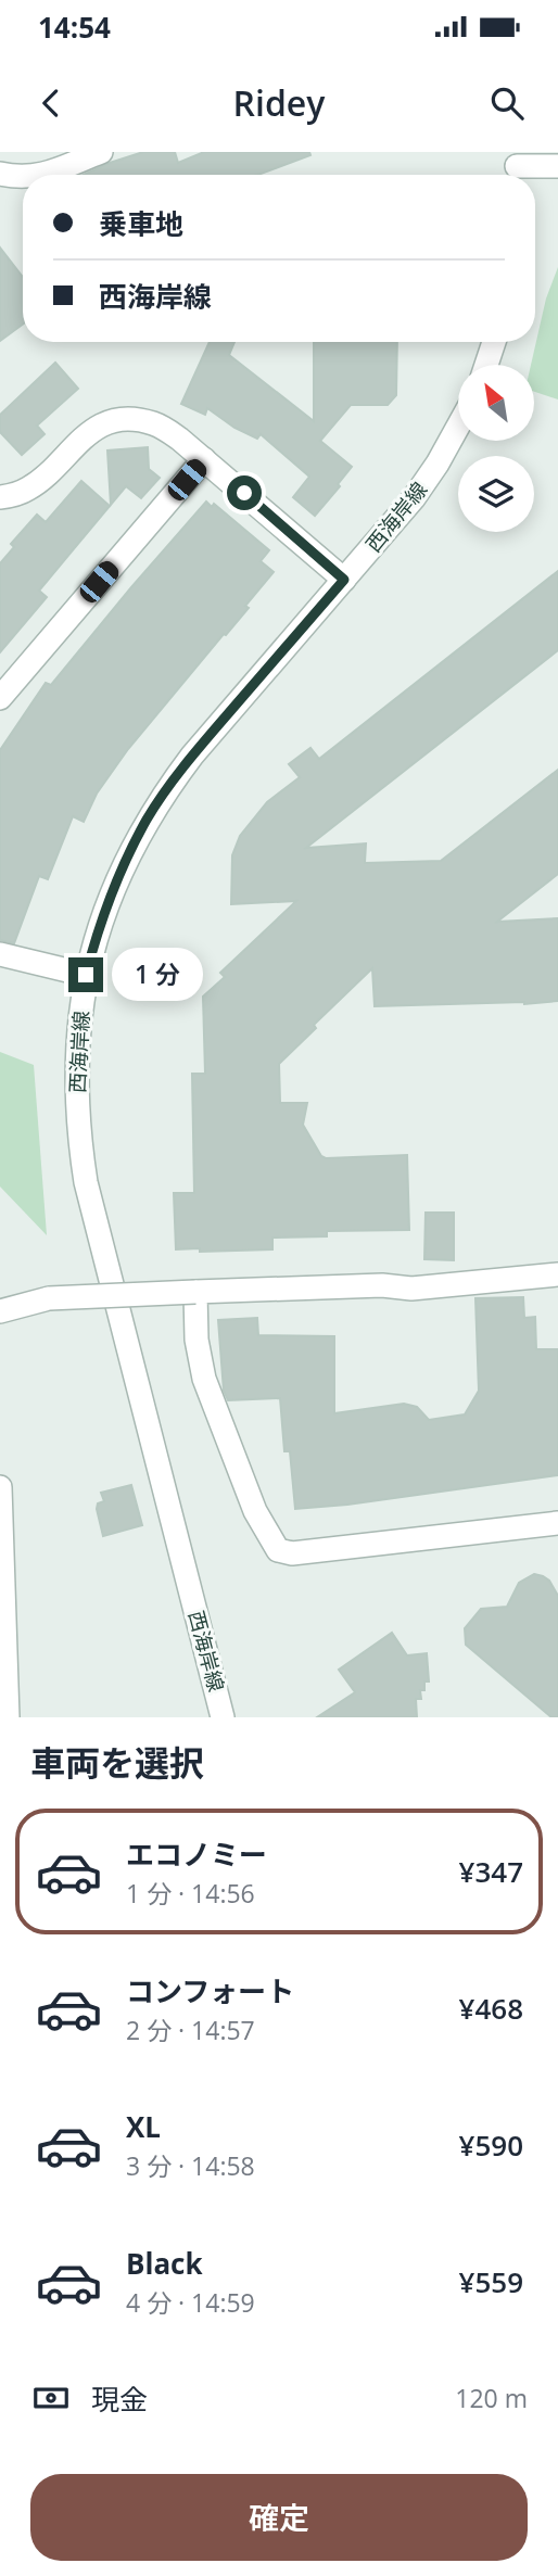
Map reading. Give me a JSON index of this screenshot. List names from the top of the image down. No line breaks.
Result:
{"streets":{"street":["西海岸線"]},"north":"top left","page":{"status":"14:54","header":"Ridey","banner":["乗車地","西海岸線"],"bubble":"1 分","heading":"車両を選択","list":[{"name":"エコノミー","note":"1 分 · 14:56","value":"¥347"},{"name":"コンフォート","note":"2 分 · 14:57","value":"¥468"},{"name":"XL","note":"3 分 · 14:58","value":"¥590"},{"name":"Black","note":"4 分 · 14:59","value":"¥559"}],"pay":["現金","120 m"],"buttons":"確定"}}
